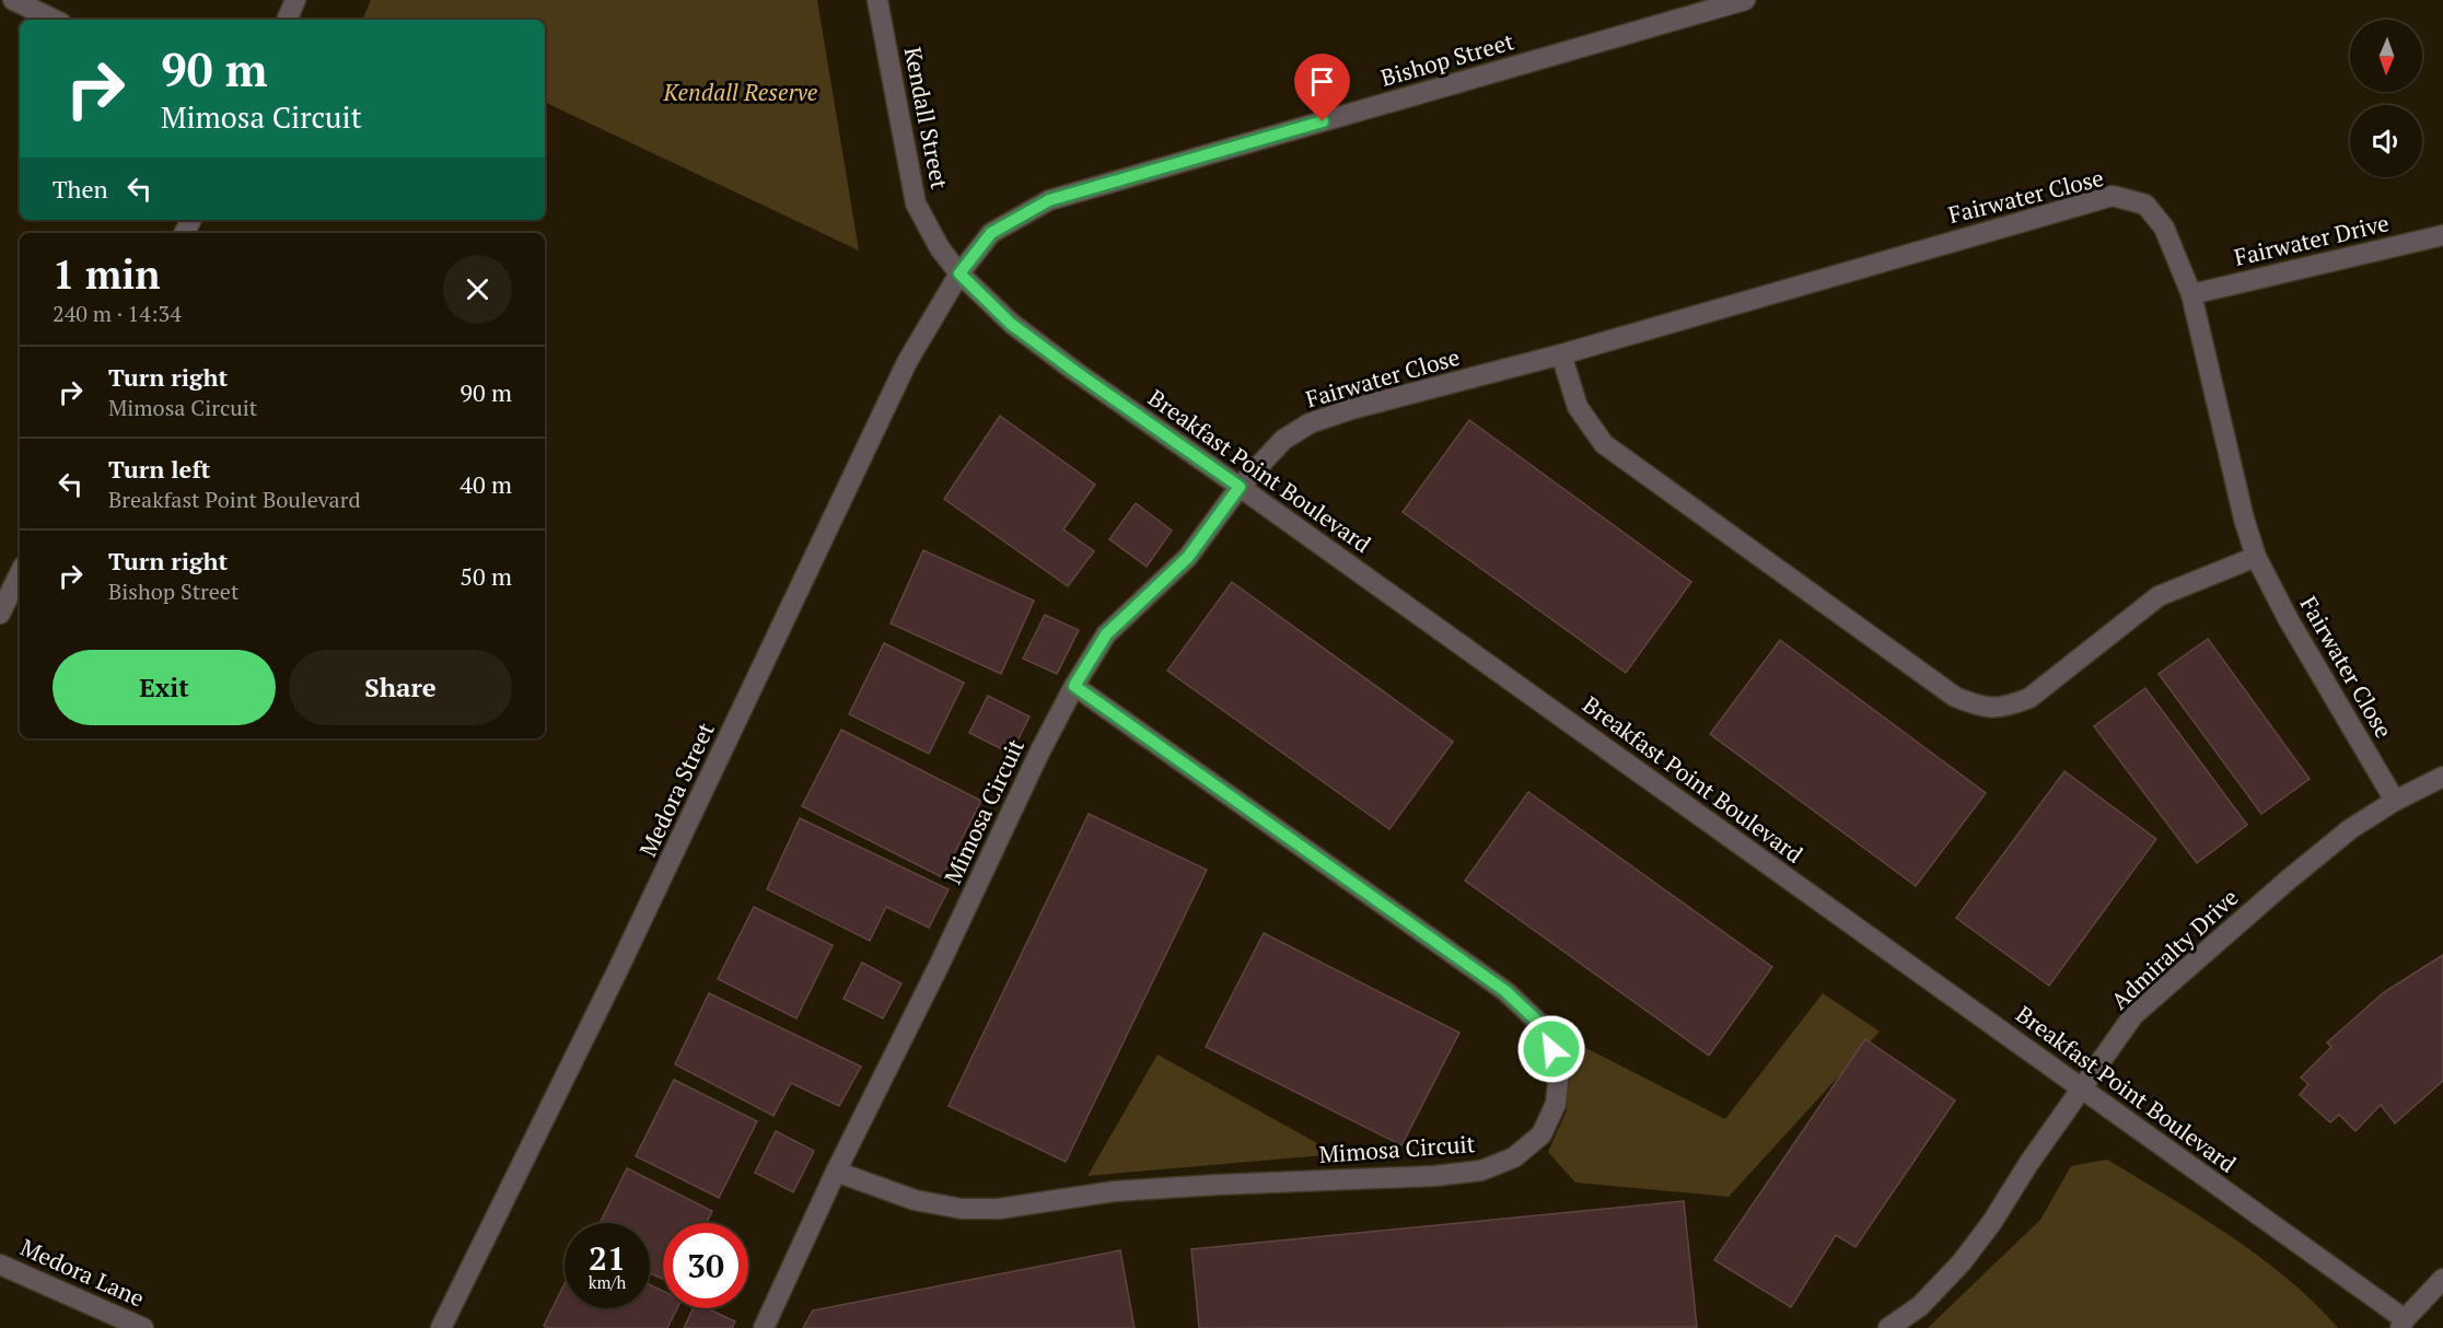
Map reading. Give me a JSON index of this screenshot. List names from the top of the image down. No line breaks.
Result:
{"streets":{"street":["Bishop Street","Kendall Street","Fairwater Close","Fairwater Drive","Breakfast Point Boulevard","Medora Street","Mimosa Circuit","Admiralty Drive","Medora Lane"]},"crossings":[["Bishop Street","Kendall Street"],["Bishop Street","Breakfast Point Boulevard"],["Bishop Street","Medora Street"],["Kendall Street","Breakfast Point Boulevard"],["Kendall Street","Medora Street"],["Fairwater Close","Fairwater Drive"],["Fairwater Close","Breakfast Point Boulevard"],["Fairwater Close","Mimosa Circuit"],["Fairwater Close","Admiralty Drive"],["Breakfast Point Boulevard","Medora Street"],["Breakfast Point Boulevard","Mimosa Circuit"],["Breakfast Point Boulevard","Admiralty Drive"]],"parks":["Kendall Reserve"],"north":"bottom","page":{"turn":["90 m","Mimosa Circuit"],"then":"Then","heading":["1 min","240 m · 14:34"],"list":[{"name":"Turn right","note":"Mimosa Circuit","value":"90 m"},{"name":"Turn left","note":"Breakfast Point Boulevard","value":"40 m"},{"name":"Turn right","note":"Bishop Street","value":"50 m"}],"buttons":["Exit","Share"],"speed":"21 km/h","limit":"30"}}
